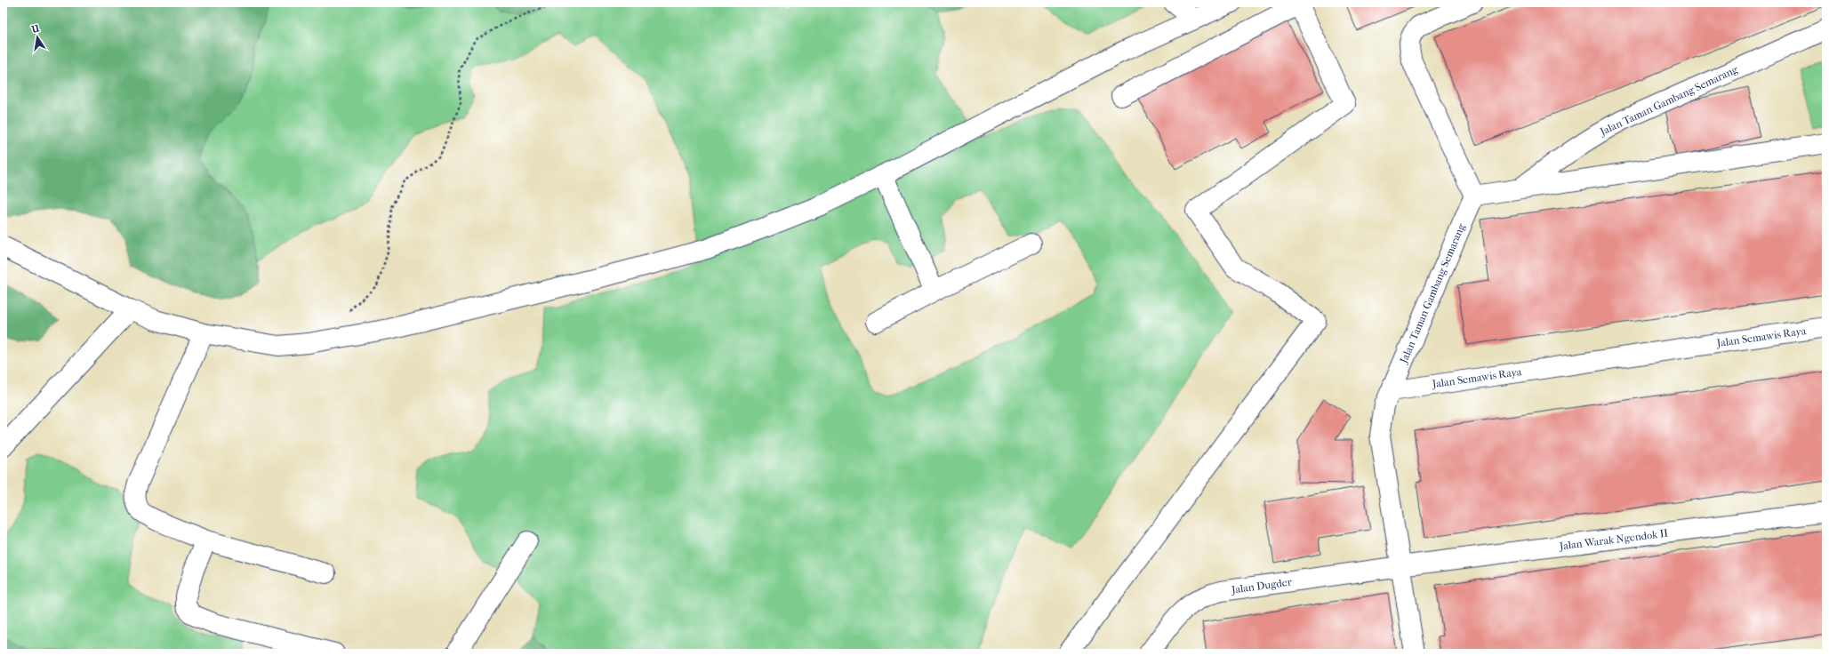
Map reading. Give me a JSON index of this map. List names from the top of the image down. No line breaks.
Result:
{"streets":{"street":["Jalan Taman Gambang Semarang","Jalan Semawis Raya","Jalan Warak Ngendok II","Jalan Dugder"]},"crossings":[["Jalan Taman Gambang Semarang","Jalan Semawis Raya"],["Jalan Warak Ngendok II","Jalan Dugder"]],"north":"top"}
